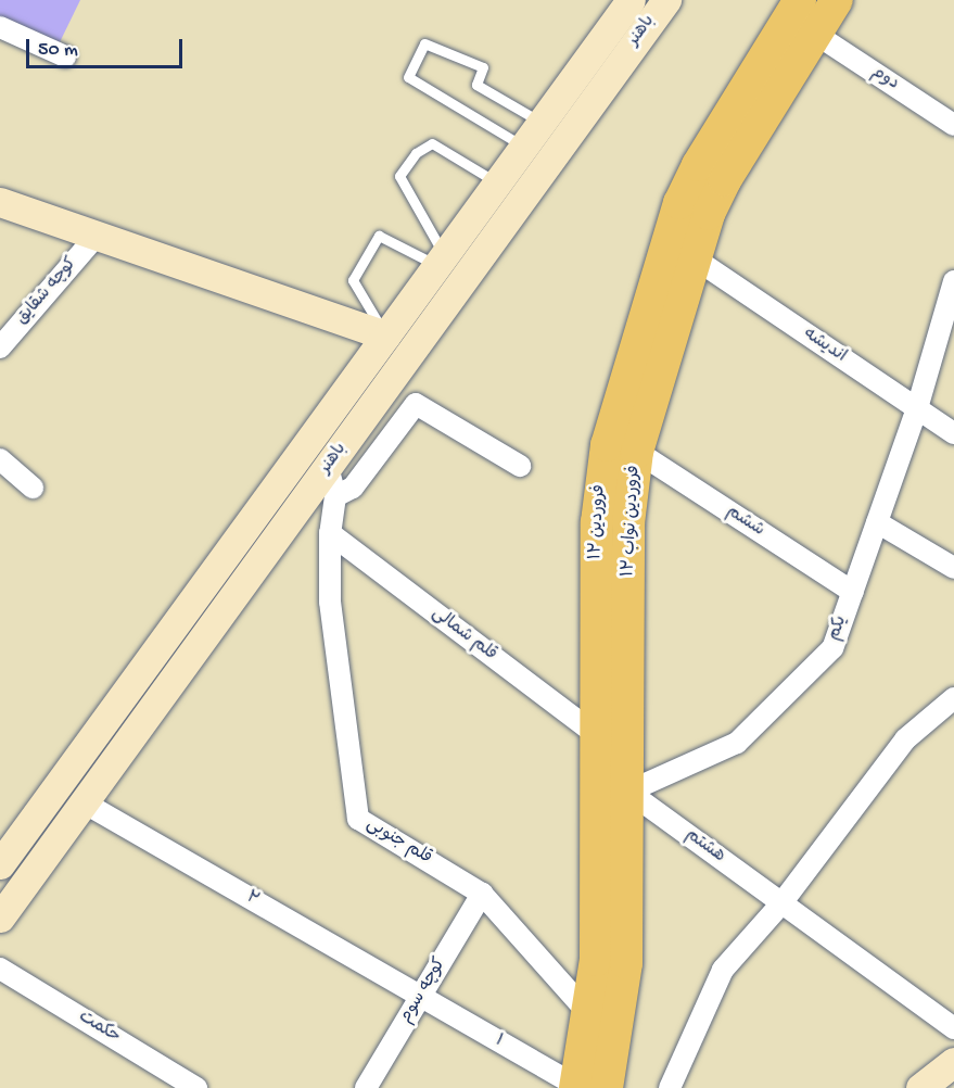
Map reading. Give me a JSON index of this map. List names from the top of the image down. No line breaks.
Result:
{"streets":{"main road":["باهنر","۱۲ فروردین نواب","۱۲ فروردین"],"street":["دوم","کوچه شقایق","اندیشه","ششم","یکم","قلم شمالی","قلم جنوبی","هشتم","۲","کوچه سوم","حکمت","۱"]},"crossings":[["باهنر","۲"],["دوم","۱۲ فروردین نواب"],["اندیشه","۱۲ فروردین نواب"],["اندیشه","۱۲ فروردین"],["اندیشه","یکم"],["۱۲ فروردین نواب","۱۲ فروردین"],["۱۲ فروردین نواب","ششم"],["۱۲ فروردین نواب","یکم"],["۱۲ فروردین نواب","هشتم"],["۱۲ فروردین نواب","۱"],["۱۲ فروردین","قلم شمالی"],["۱۲ فروردین","قلم جنوبی"],["۱۲ فروردین","۱"],["ششم","یکم"],["یکم","هشتم"],["قلم شمالی","قلم جنوبی"],["قلم جنوبی","کوچه سوم"],["۲","کوچه سوم"],["۲","۱"],["کوچه سوم","۱"]],"scale_bar":"50 m"}
